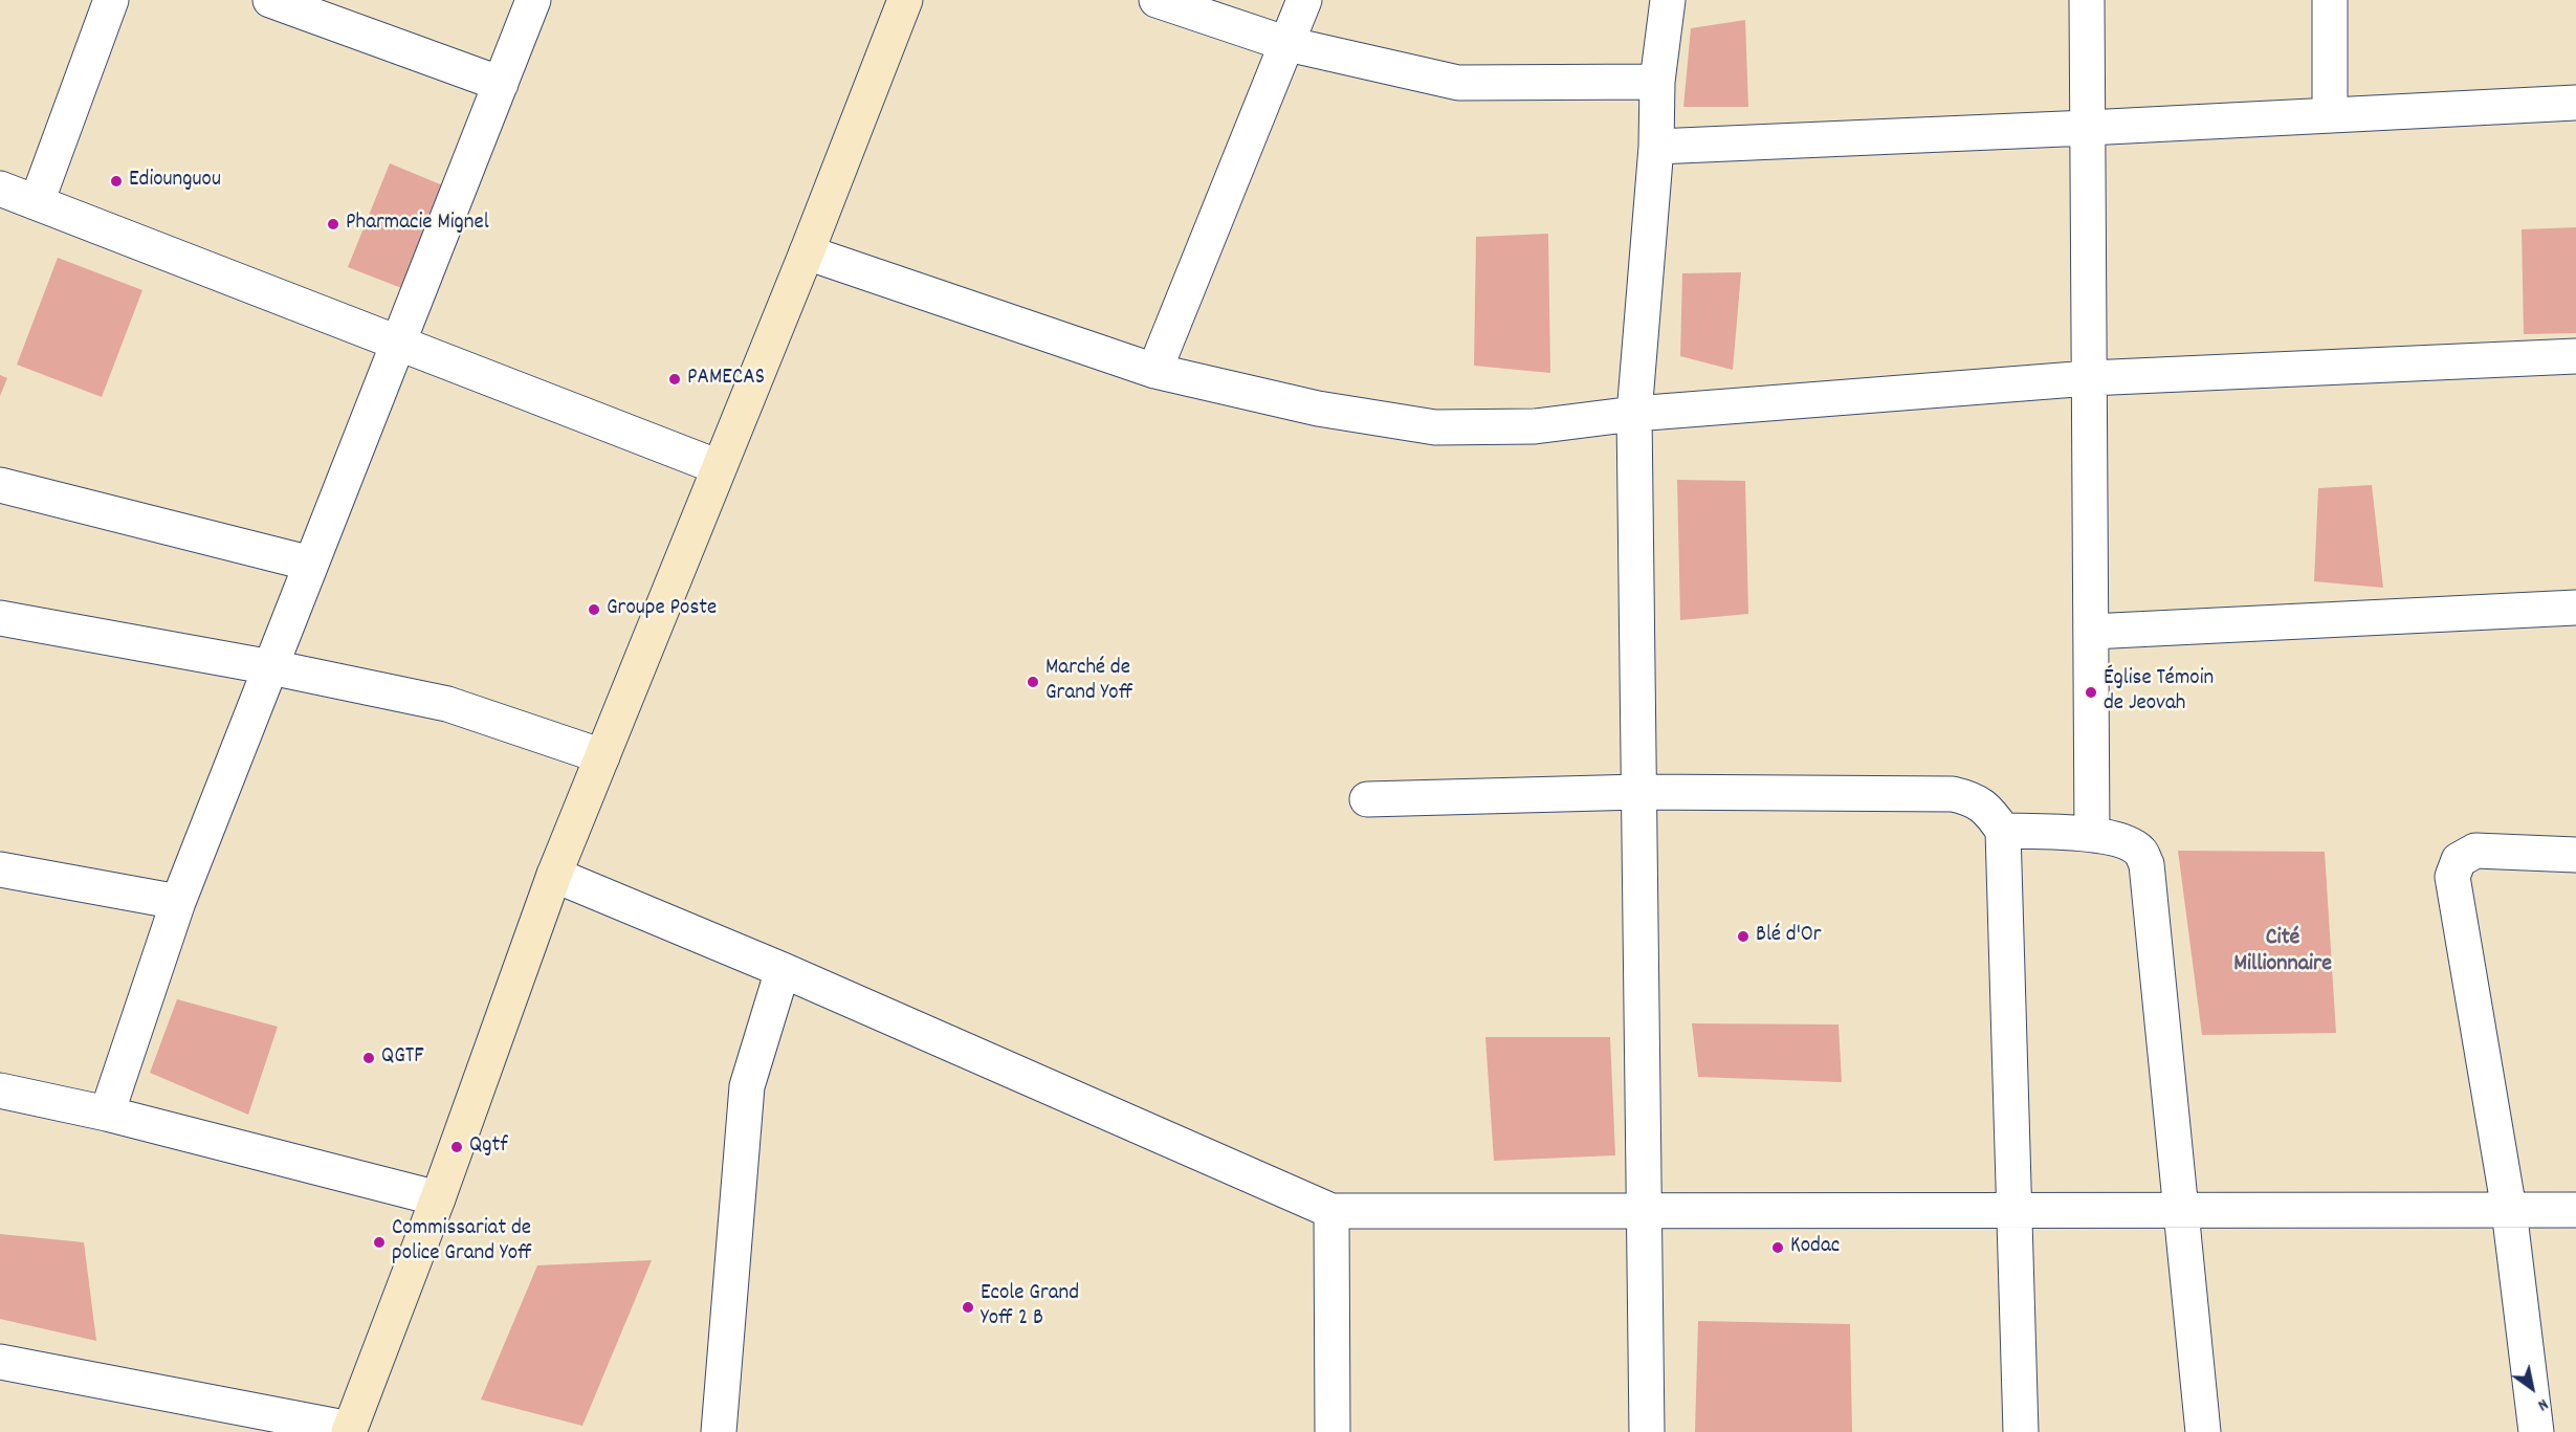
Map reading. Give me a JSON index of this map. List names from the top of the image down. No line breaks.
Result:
{"districts":["Cité Millionnaire"],"places":["Ediounguou","Pharmacie Mignel","PAMECAS","Groupe Poste","Marché de Grand Yoff","Église Témoin de Jeovah","Blé d'Or","QGTF","Qgtf","Commissariat de police Grand Yoff","Kodac","Ecole Grand Yoff 2 B"],"north":"bottom right"}
